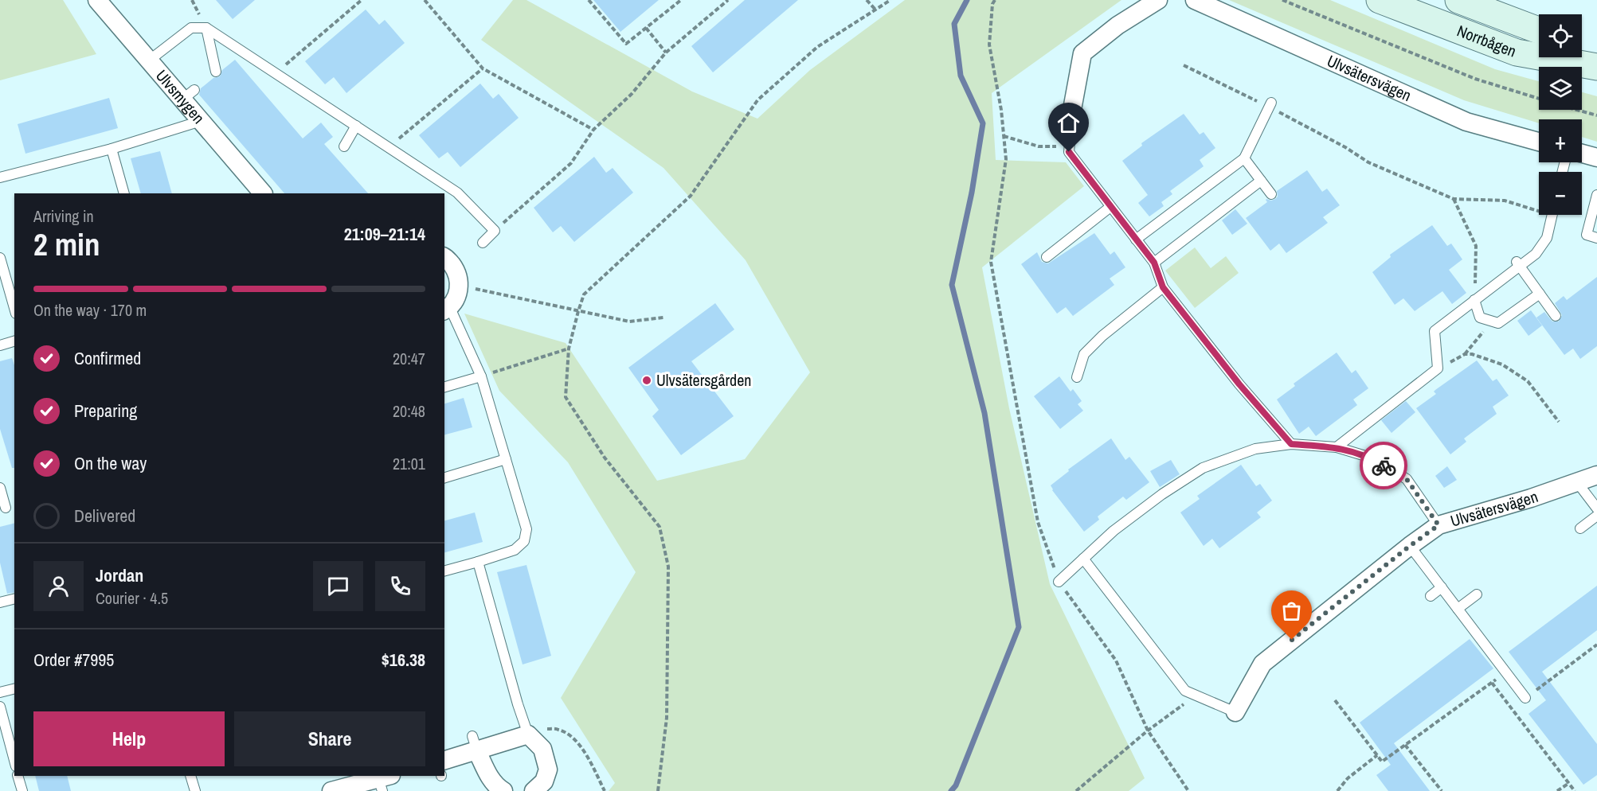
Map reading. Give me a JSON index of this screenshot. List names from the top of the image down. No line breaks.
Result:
{"streets":{"street":["Norrbågen","Ulvsätersvägen","Ulvsmygen"]},"places":["Ulvsätersgården"],"page":{"map_buttons":["+","−"],"heading":["2 min","Arriving in","21:09–21:14"],"panel":["Jordan","Courier · 4.5","Order #7995","$16.38"],"bar":"On the way · 170 m","list":[["Confirmed","20:47"],["Preparing","20:48"],["On the way","21:01"],"Delivered"],"buttons":["Help","Share"]}}
